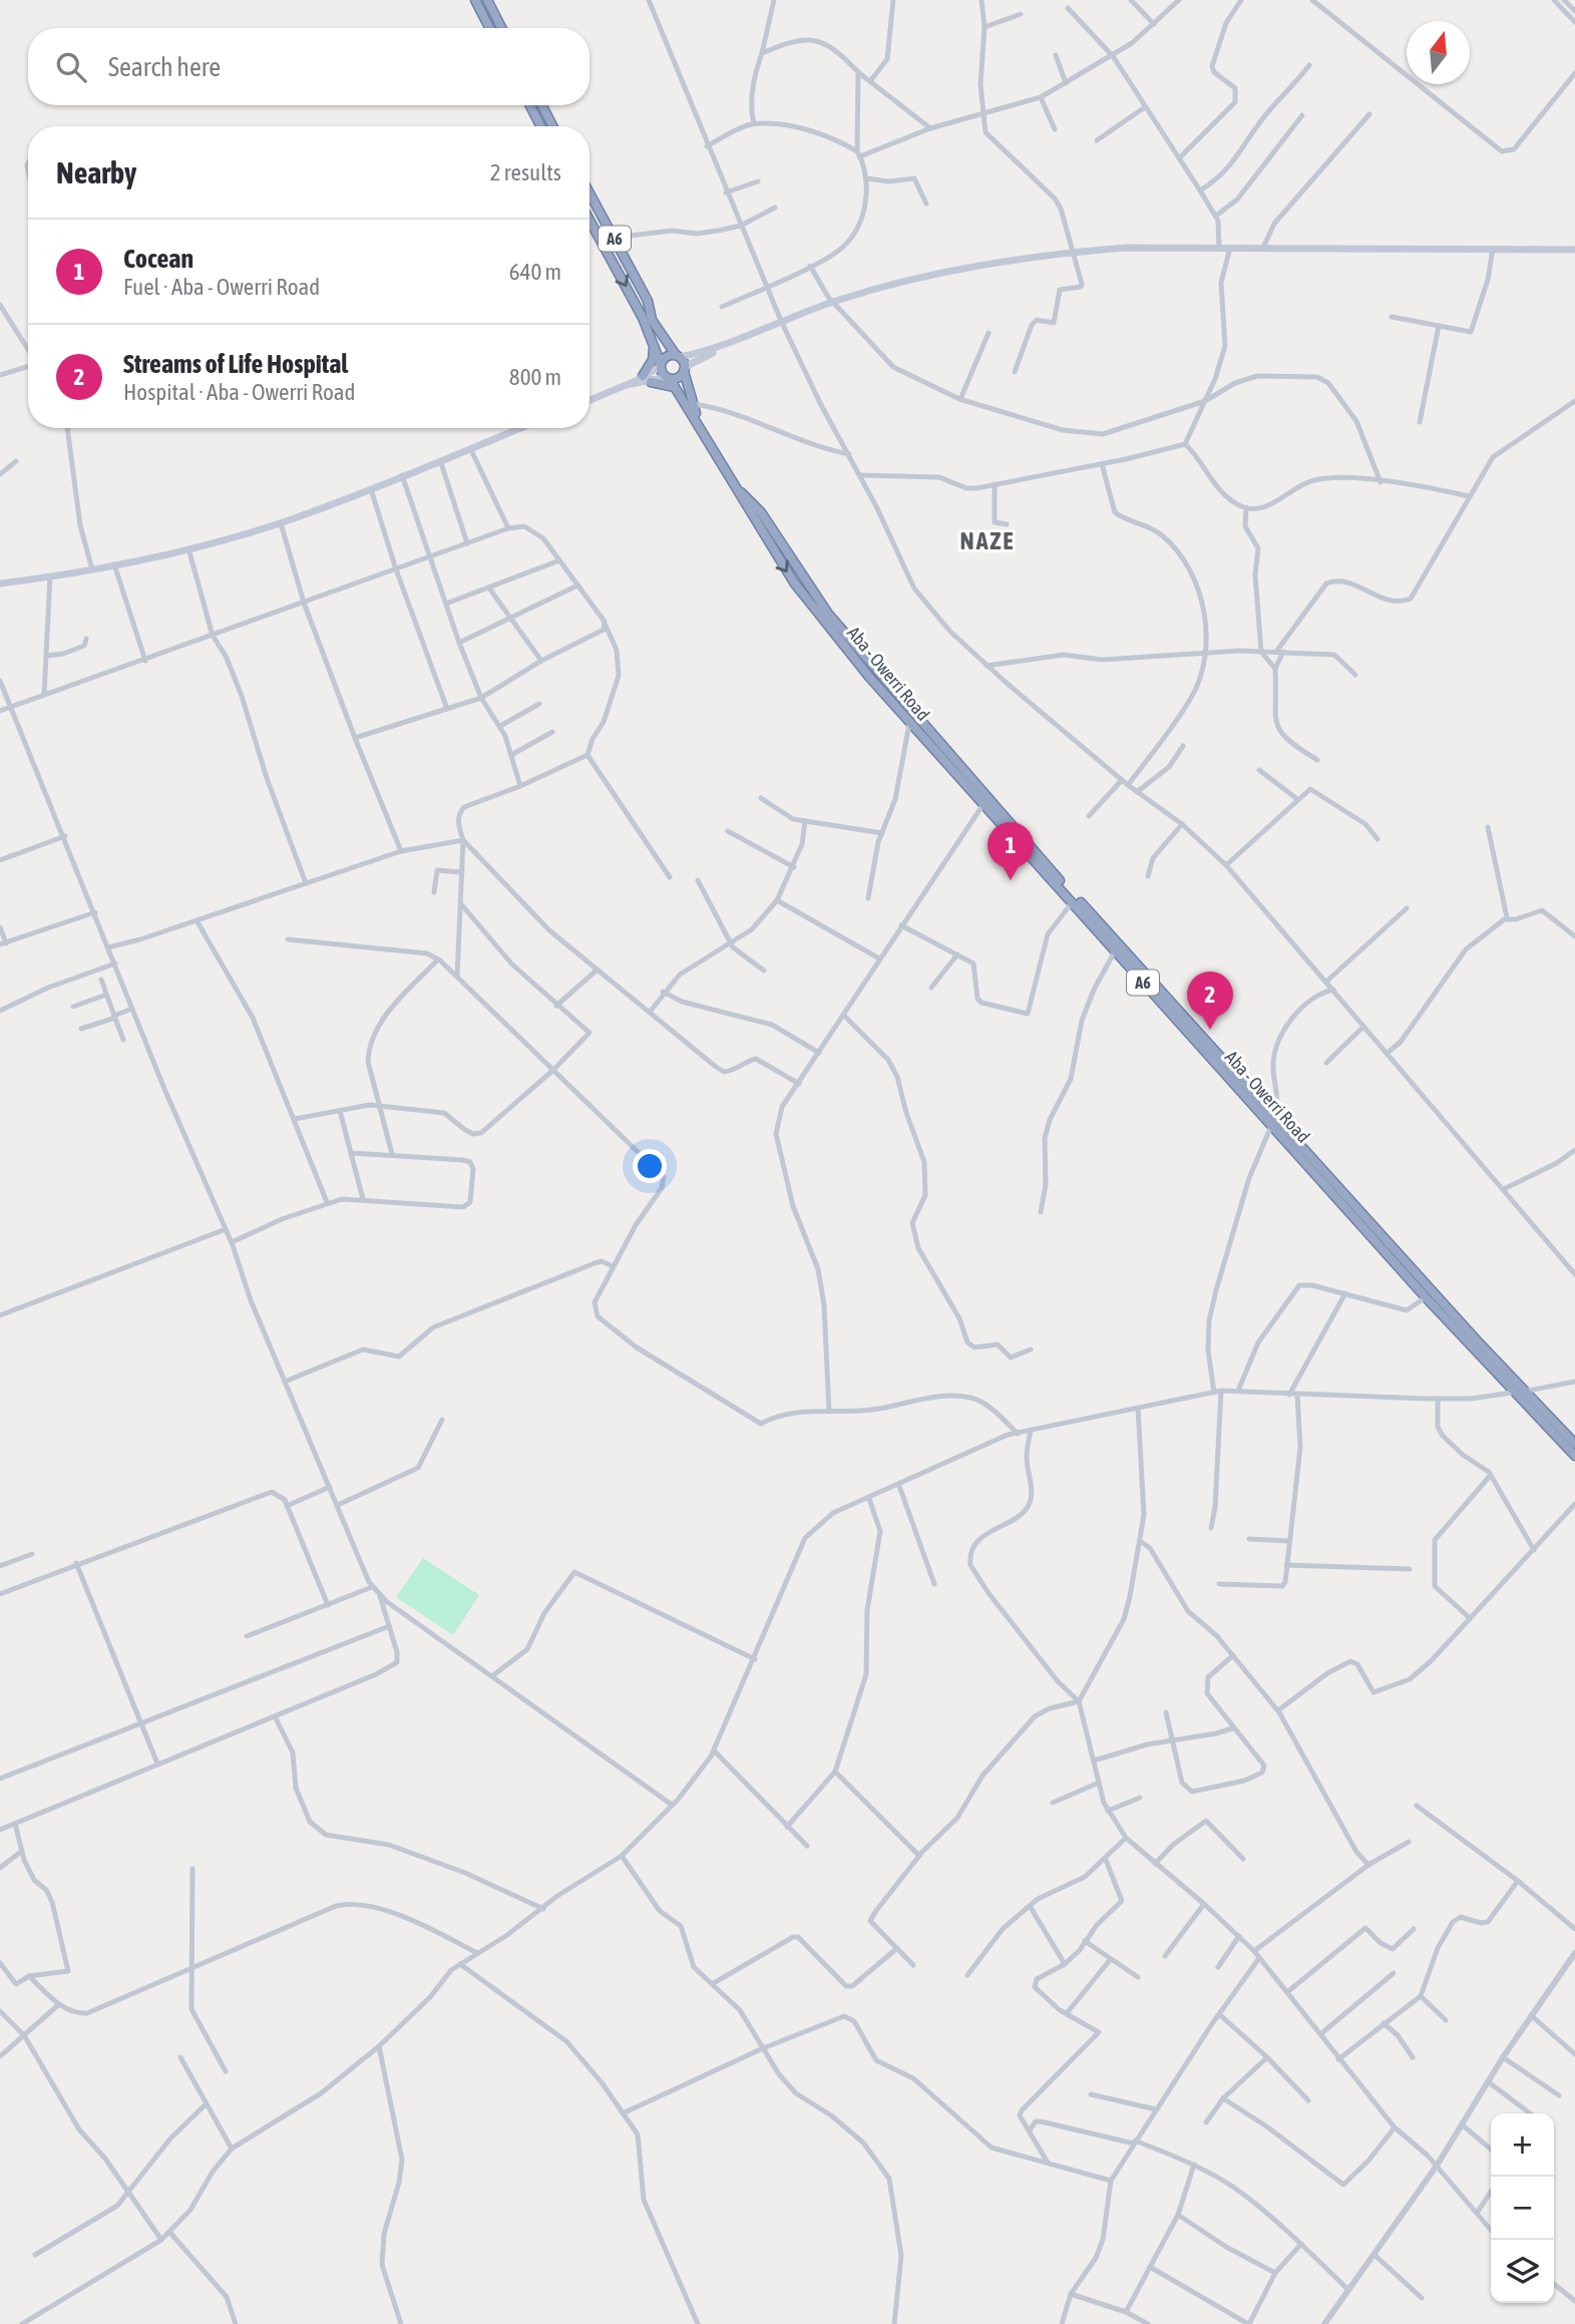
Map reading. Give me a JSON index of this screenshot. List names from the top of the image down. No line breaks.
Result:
{"streets":{"highway":["A6","Aba - Owerri Road"]},"districts":["NAZE"],"north":"top","page":{"search":"Search here","heading":["Nearby","2 results"],"list":[{"mark":"1","name":"Cocean","note":"Fuel · Aba - Owerri Road","value":"640 m"},{"mark":"2","name":"Streams of Life Hospital","note":"Hospital · Aba - Owerri Road","value":"800 m"}],"pins":["1","2"],"map_buttons":["+","−"]}}
